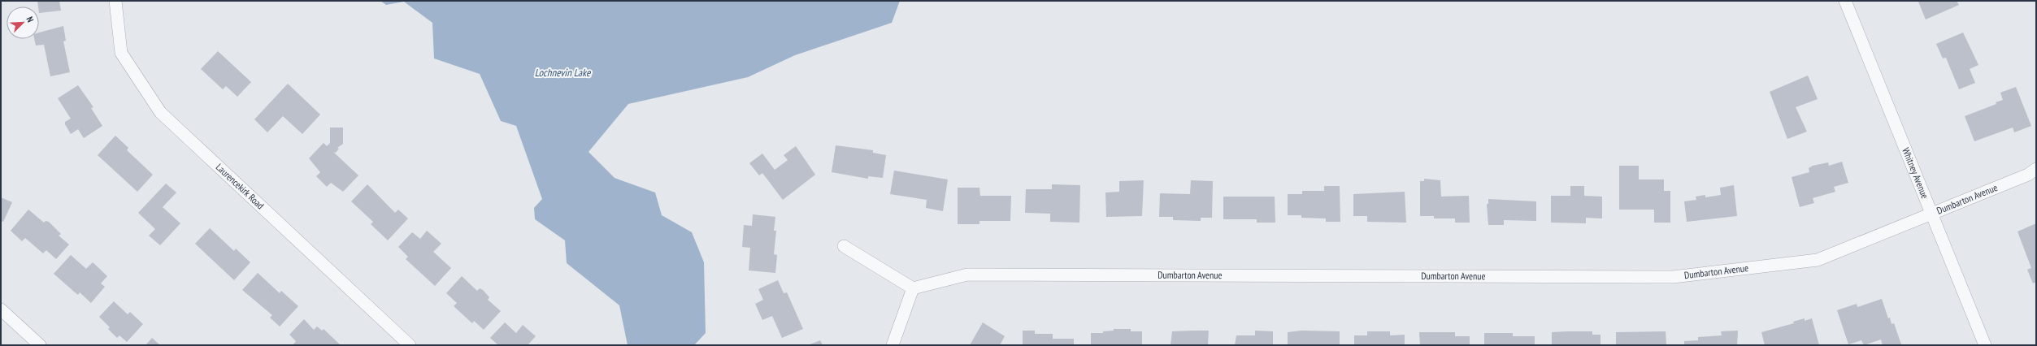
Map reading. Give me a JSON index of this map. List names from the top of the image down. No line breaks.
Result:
{"streets":{"street":["Whitney Avenue","Laurencekirk Road","Dumbarton Avenue"]},"crossings":[["Whitney Avenue","Dumbarton Avenue"]],"water":["Lochnevin Lake"],"north":"top right"}
